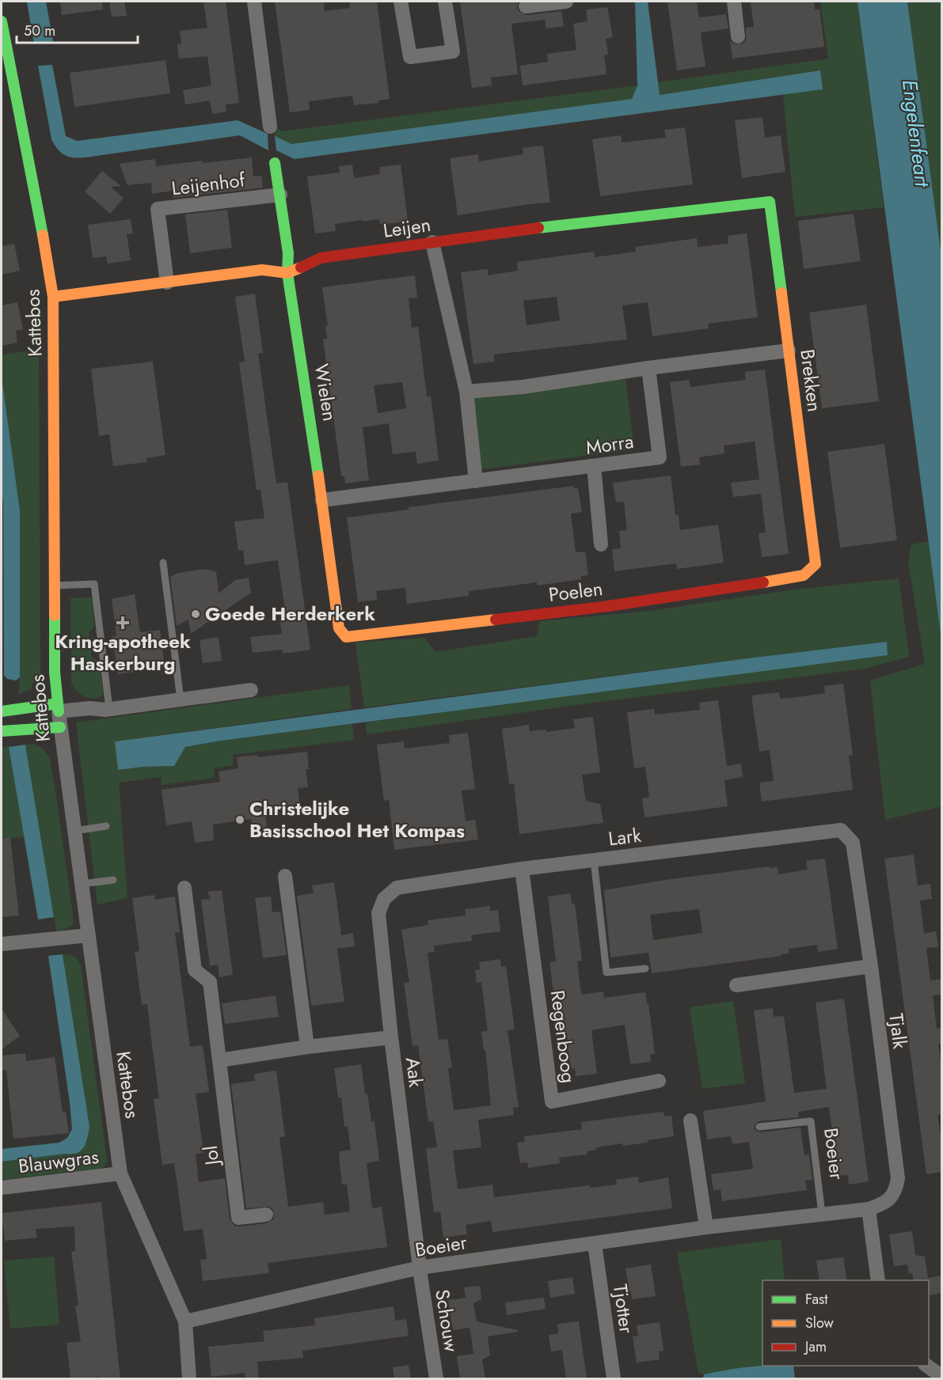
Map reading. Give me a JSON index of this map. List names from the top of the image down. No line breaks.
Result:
{"streets":{"street":["Leijenhof","Leijen","Kattebos","Brekken","Wielen","Morra","Poelen","Lark","Tjalk","Regenboog","Aak","Boeier","Jol","Blauwgras","Tjotter","Schouw"]},"crossings":[["Leijenhof","Wielen"],["Leijen","Brekken"],["Leijen","Wielen"],["Kattebos","Boeier"],["Kattebos","Blauwgras"],["Brekken","Poelen"],["Wielen","Morra"],["Wielen","Poelen"],["Lark","Tjalk"],["Lark","Regenboog"],["Lark","Aak"],["Tjalk","Boeier"],["Aak","Boeier"],["Aak","Schouw"],["Boeier","Tjotter"],["Boeier","Schouw"]],"water":["Engelenfeart"],"places":{"other":["Goede Herderkerk","Christelijke Basisschool Het Kompas"],"health":["Kring-apotheek Haskerburg"]},"legend":["Fast","Slow","Jam"],"scale_bar":"50 m"}
